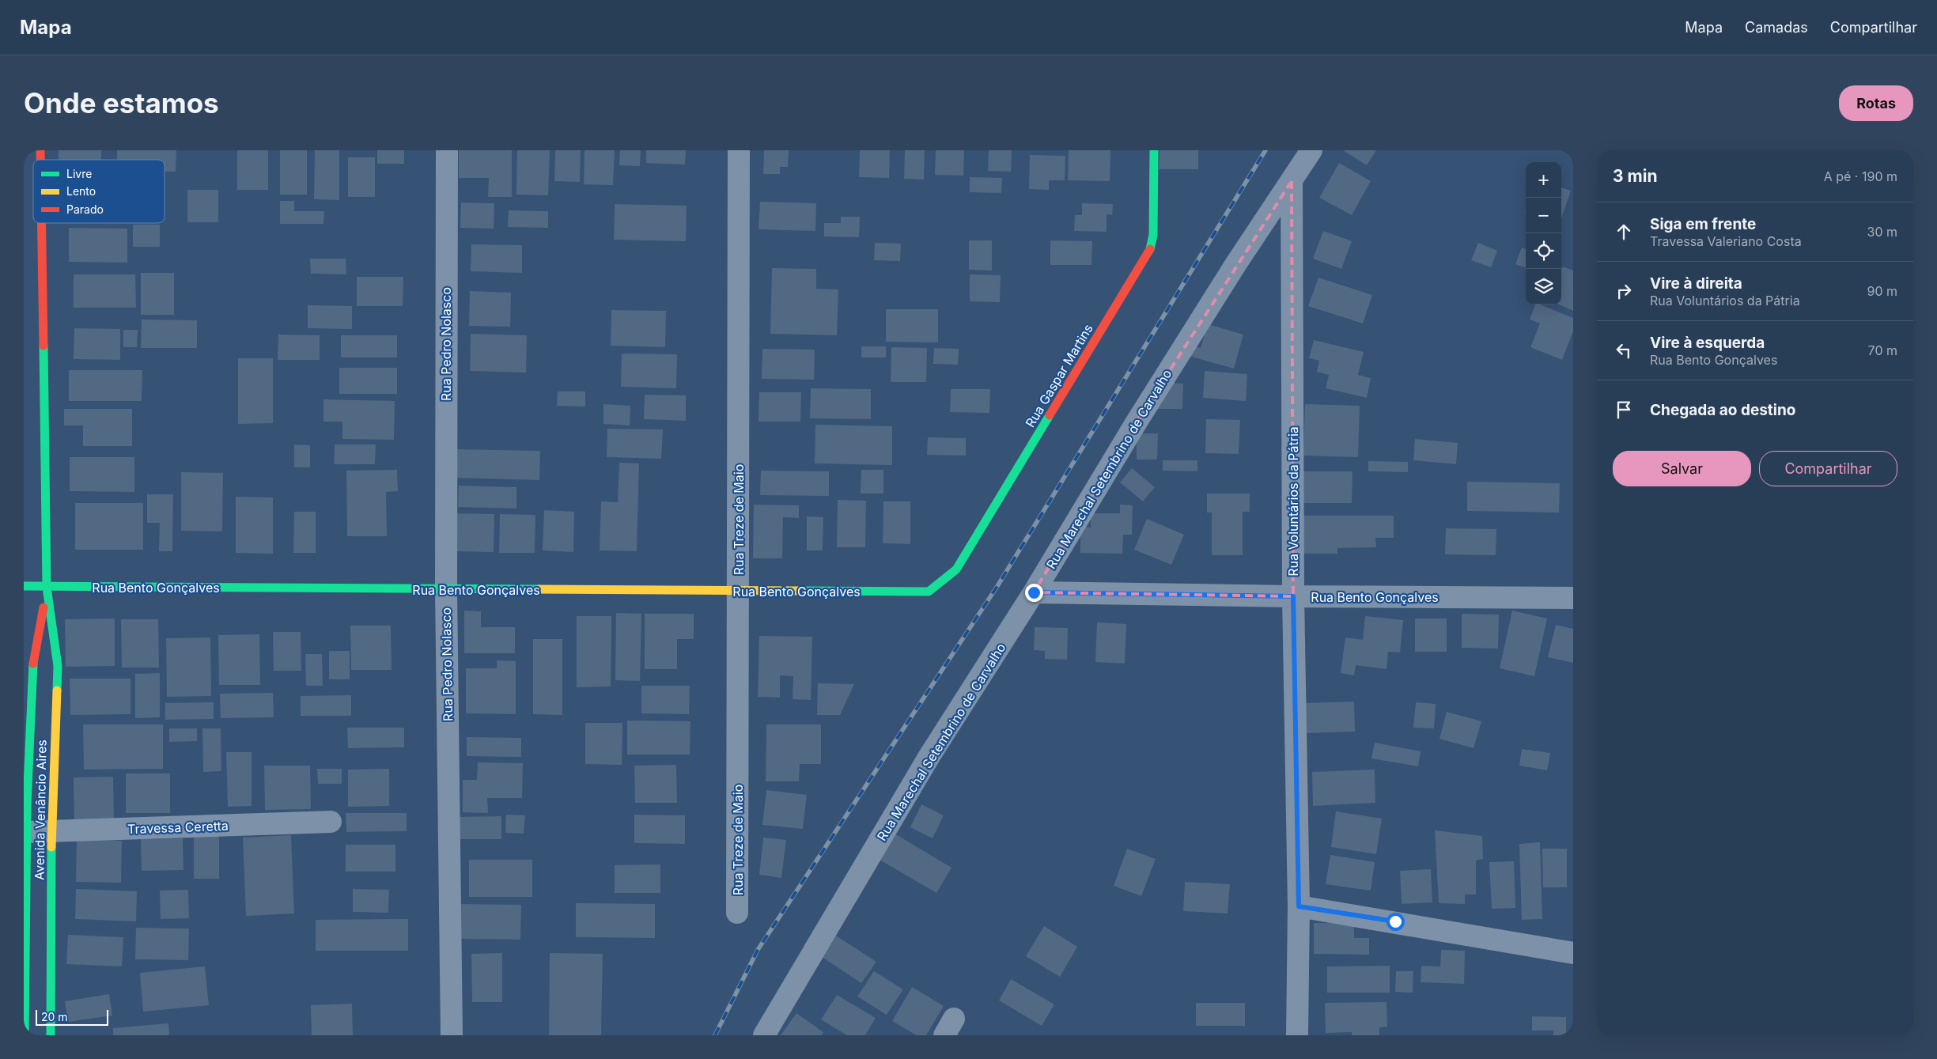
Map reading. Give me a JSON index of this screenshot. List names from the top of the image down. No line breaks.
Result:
{"streets":{"street":["Rua Pedro Nolasco","Rua Gaspar Martins","Rua Marechal Setembrino de Carvalho","Rua Voluntários da Pátria","Rua Treze de Maio","Rua Bento Gonçalves","Avenida Venâncio Aires","Travessa Ceretta"]},"crossings":[["Rua Pedro Nolasco","Rua Bento Gonçalves"],["Rua Gaspar Martins","Rua Bento Gonçalves"],["Rua Marechal Setembrino de Carvalho","Rua Voluntários da Pátria"],["Rua Marechal Setembrino de Carvalho","Rua Bento Gonçalves"],["Rua Voluntários da Pátria","Rua Bento Gonçalves"],["Rua Treze de Maio","Rua Bento Gonçalves"],["Rua Bento Gonçalves","Avenida Venâncio Aires"],["Avenida Venâncio Aires","Travessa Ceretta"]],"legend":["Livre","Lento","Parado"],"scale_bar":"20 m","page":{"header":"Mapa","nav":["Mapa","Camadas","Compartilhar"],"buttons":["Rotas",["Salvar","Compartilhar"]],"title":"Onde estamos","heading":["3 min","A pé · 190 m"],"map_buttons":["+","−"],"list":[["Siga em frente","Travessa Valeriano Costa","30 m"],["Vire à direita","Rua Voluntários da Pátria","90 m"],["Vire à esquerda","Rua Bento Gonçalves","70 m"],"Chegada ao destino"],"scale":"20 m"}}
